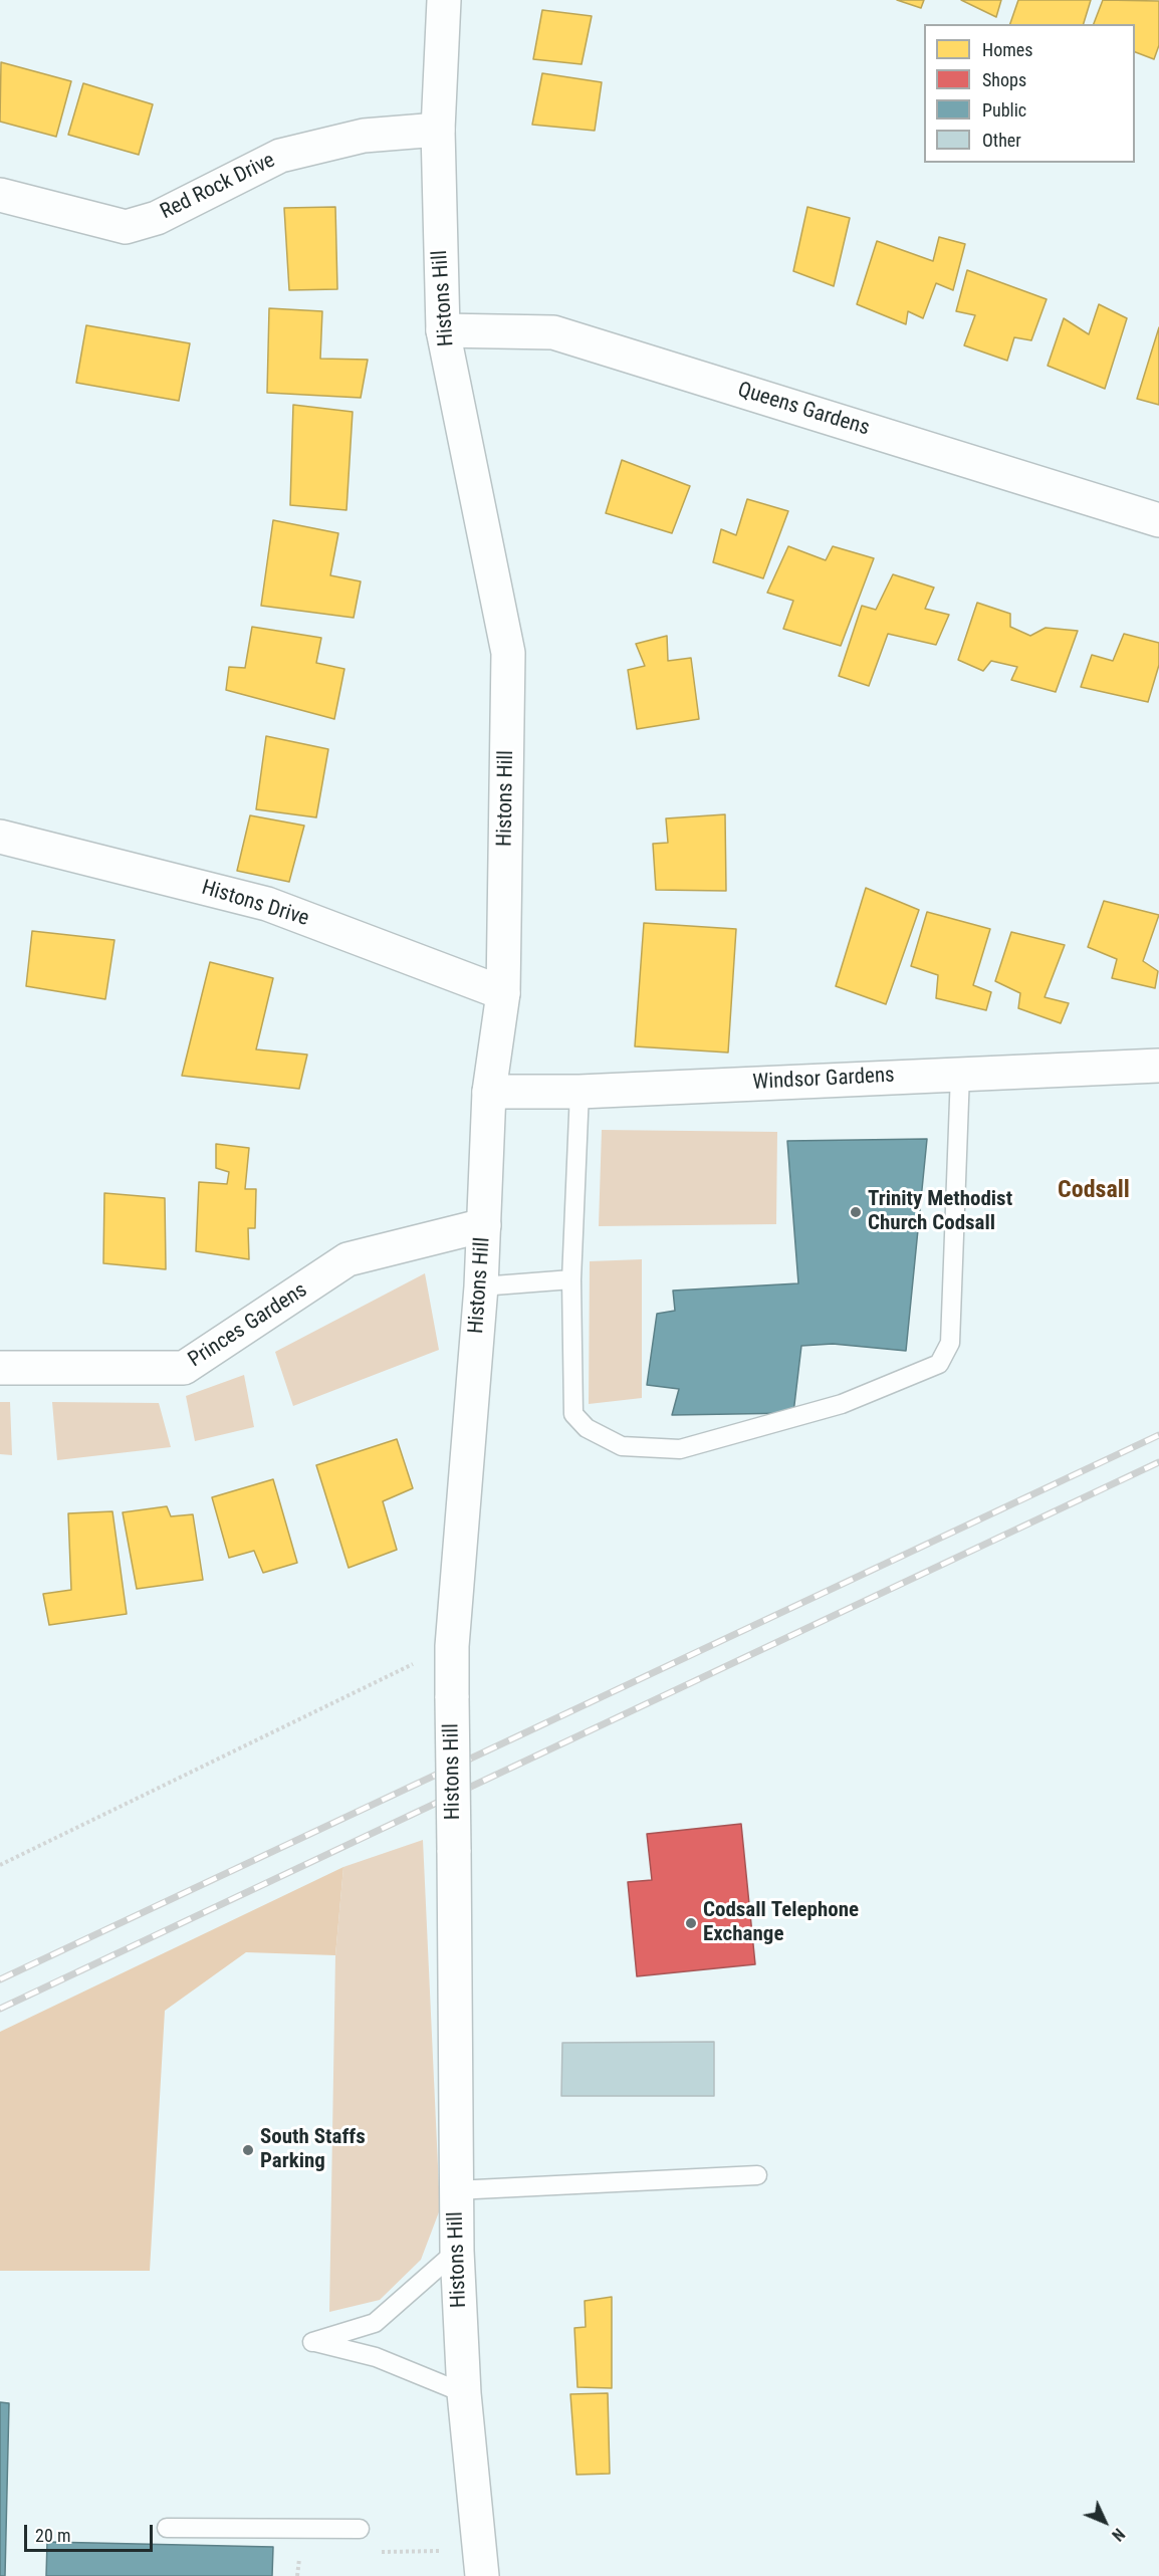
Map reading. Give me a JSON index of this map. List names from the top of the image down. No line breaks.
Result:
{"streets":{"street":["Red Rock Drive","Histons Hill","Queens Gardens","Histons Drive","Windsor Gardens","Princes Gardens"]},"crossings":[["Red Rock Drive","Histons Hill"],["Histons Hill","Queens Gardens"],["Histons Hill","Histons Drive"],["Histons Hill","Windsor Gardens"],["Histons Hill","Princes Gardens"]],"districts":["Codsall"],"places":["Trinity Methodist Church Codsall","Codsall Telephone Exchange","South Staffs Parking"],"legend":["Homes","Shops","Public","Other"],"scale_bar":"20 m","north":"bottom right"}
